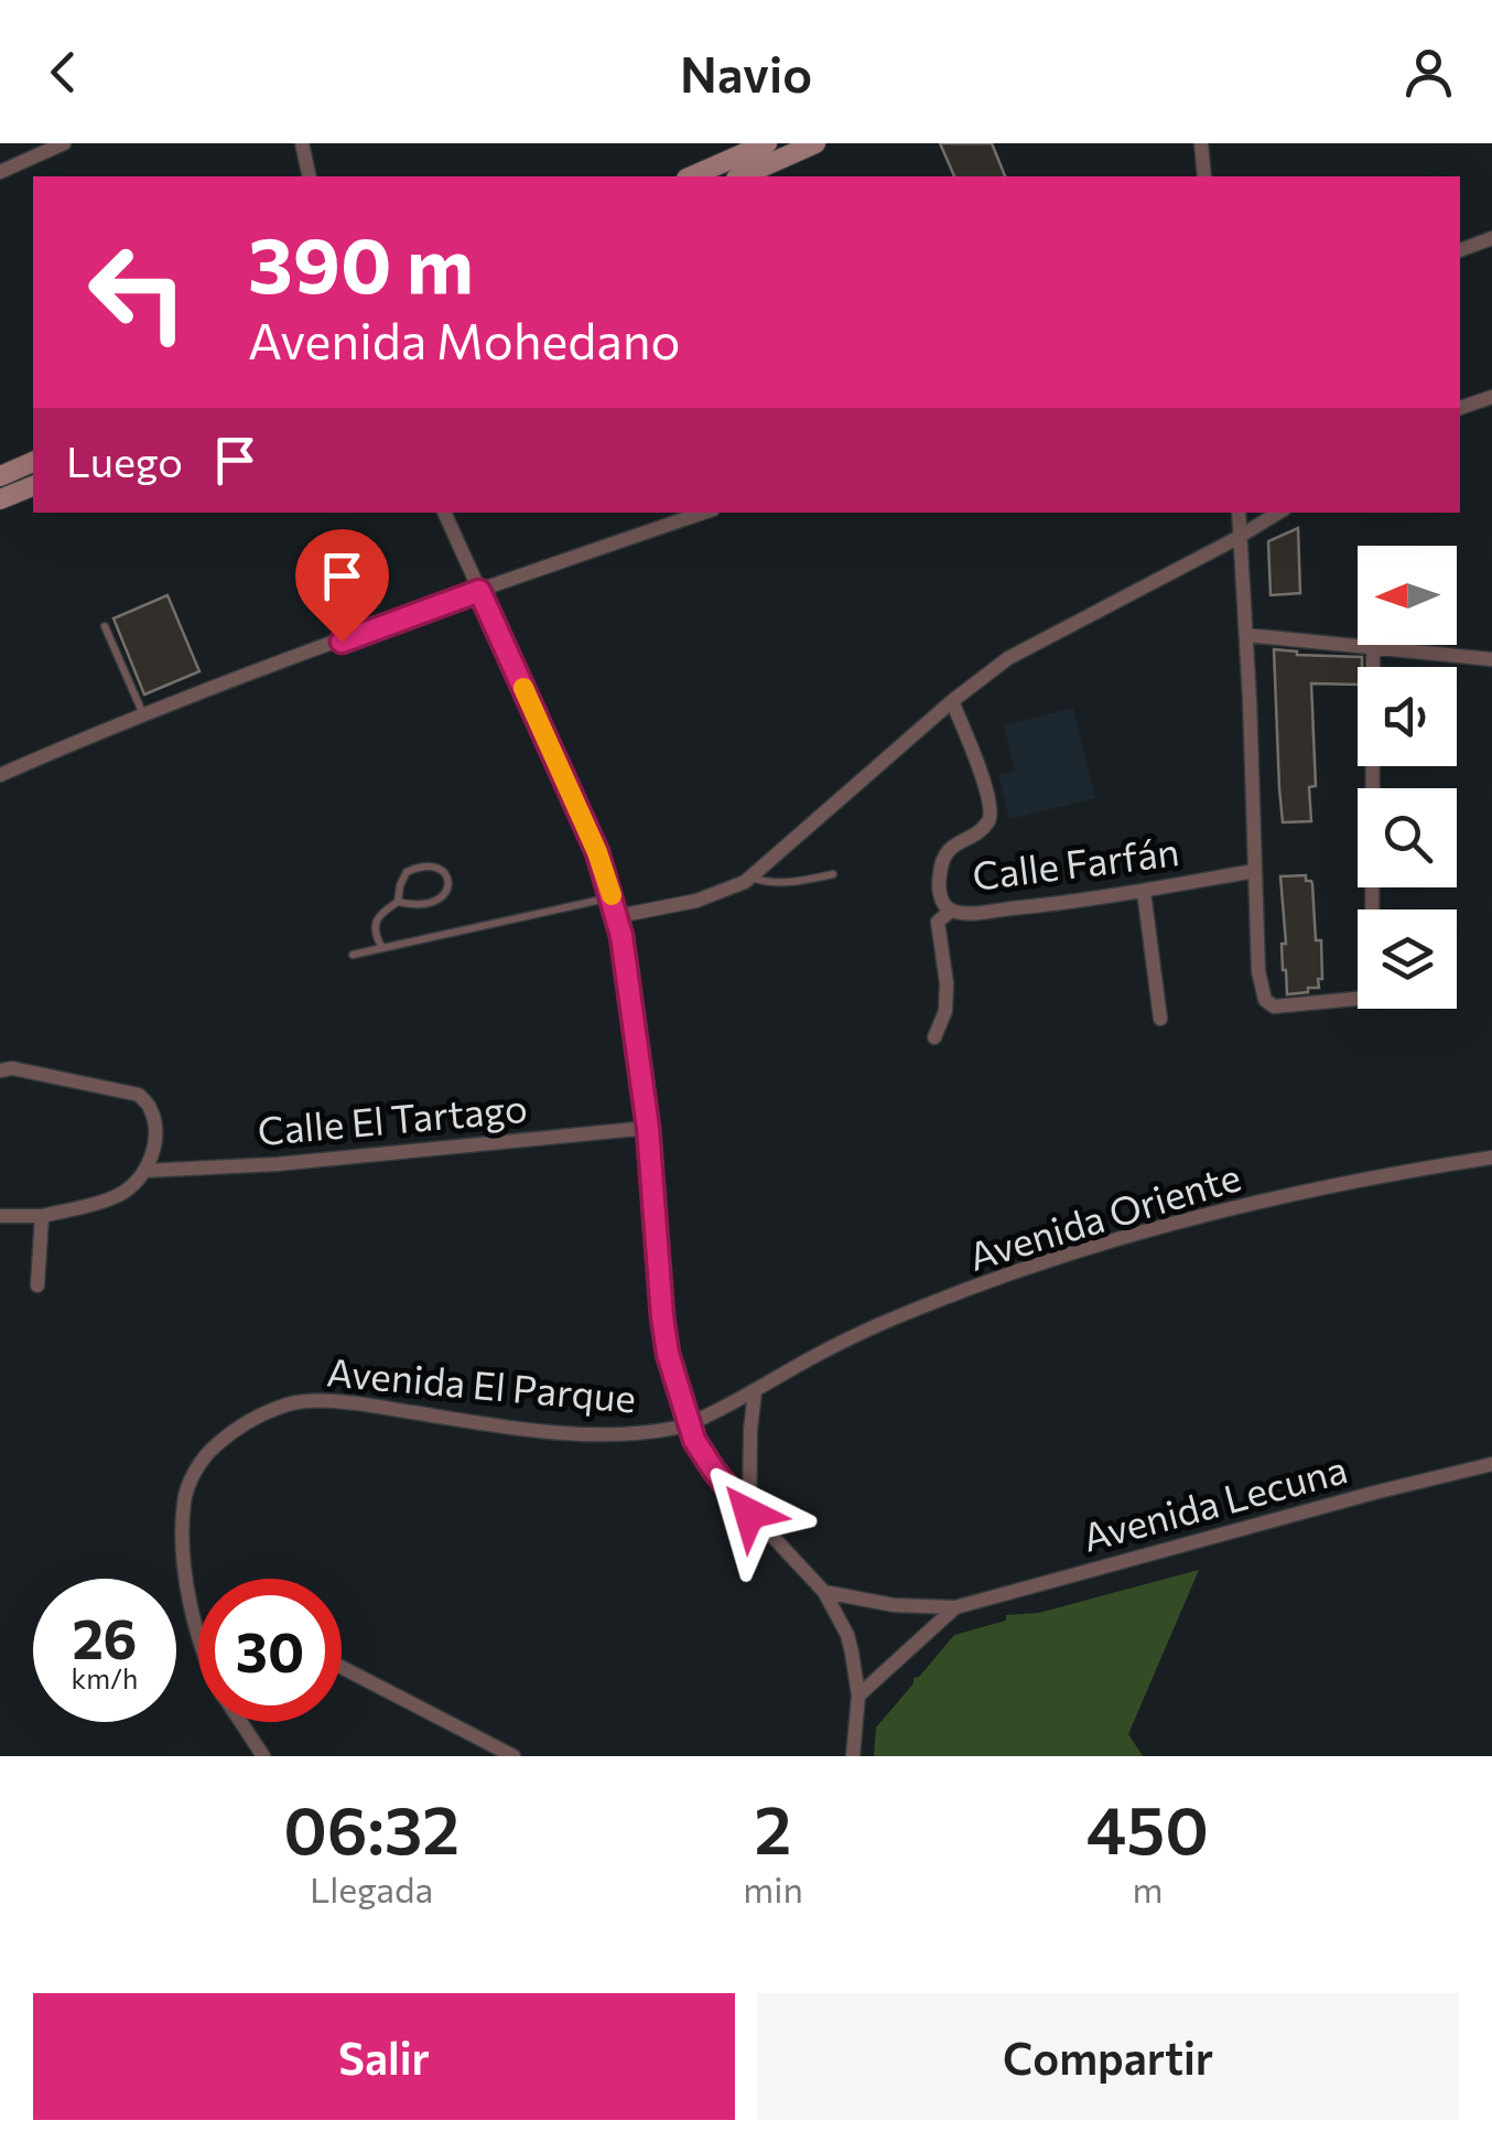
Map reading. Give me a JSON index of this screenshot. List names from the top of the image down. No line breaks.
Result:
{"streets":{"street":["Calle Farfán","Calle El Tartago","Avenida Oriente","Avenida El Parque","Avenida Lecuna"]},"crossings":[["Avenida Oriente","Avenida El Parque"]],"north":"left","page":{"header":"Navio","turn":["390 m","Avenida Mohedano"],"then":"Luego","speed":"26 km/h","limit":"30","eta":["06:32","Llegada","2","min","450","m"],"buttons":["Salir","Compartir"]}}
